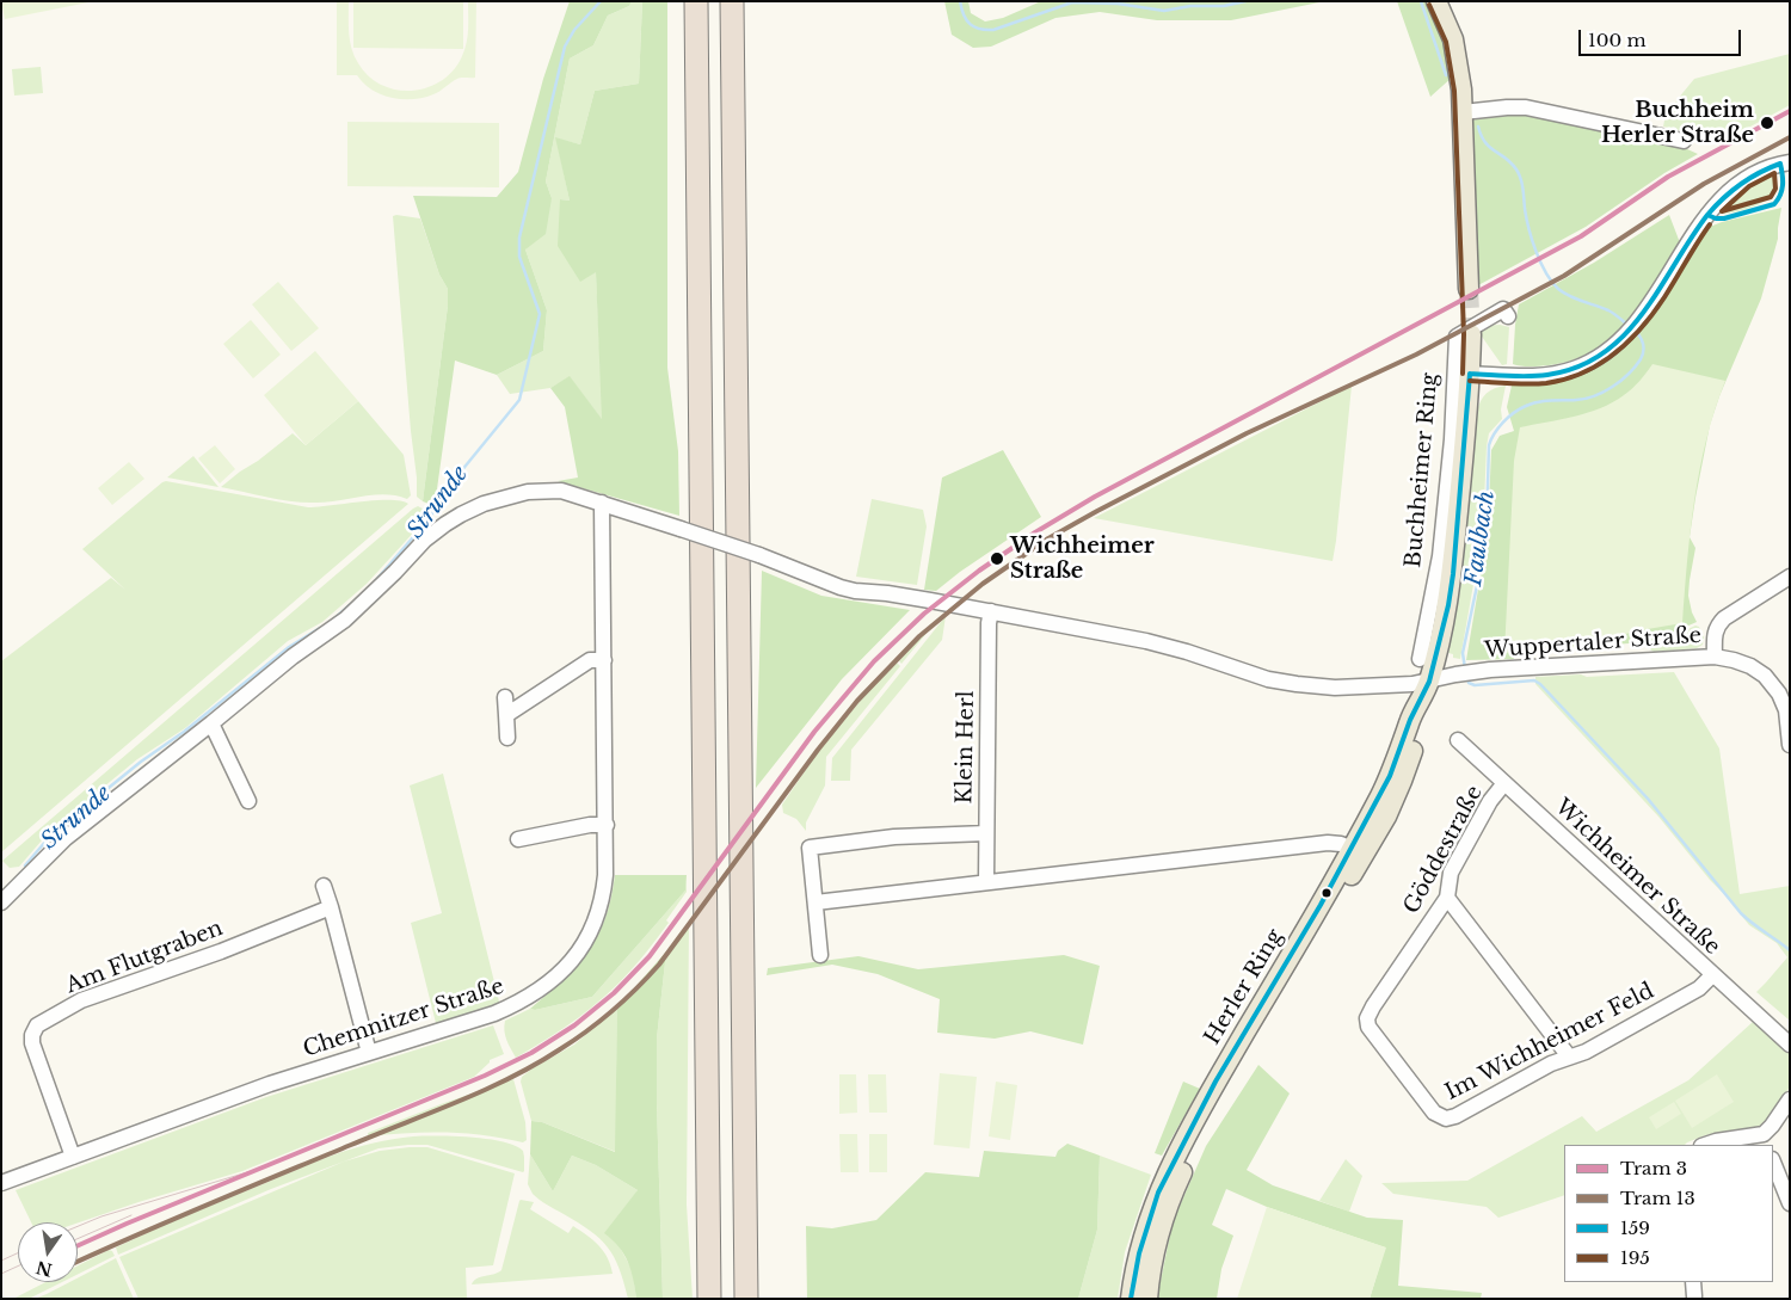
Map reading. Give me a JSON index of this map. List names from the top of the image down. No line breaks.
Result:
{"streets":{"main road":["Buchheimer Ring","Herler Ring"],"street":["Wuppertaler Straße","Klein Herl","Göddestraße","Wichheimer Straße","Am Flutgraben","Chemnitzer Straße","Im Wichheimer Feld"]},"crossings":[["Buchheimer Ring","Wuppertaler Straße"],["Buchheimer Ring","Herler Ring"],["Wuppertaler Straße","Herler Ring"],["Göddestraße","Wichheimer Straße"],["Göddestraße","Im Wichheimer Feld"],["Wichheimer Straße","Im Wichheimer Feld"],["Am Flutgraben","Chemnitzer Straße"]],"water":["Strunde","Faulbach"],"places":["Buchheim Herler Straße","Wichheimer Straße"],"lines":["transit line 195","tram line 3","tram line 13","transit line 159"],"legend":["Tram 3","Tram 13","159","195"],"scale_bar":"100 m","north":"bottom"}
